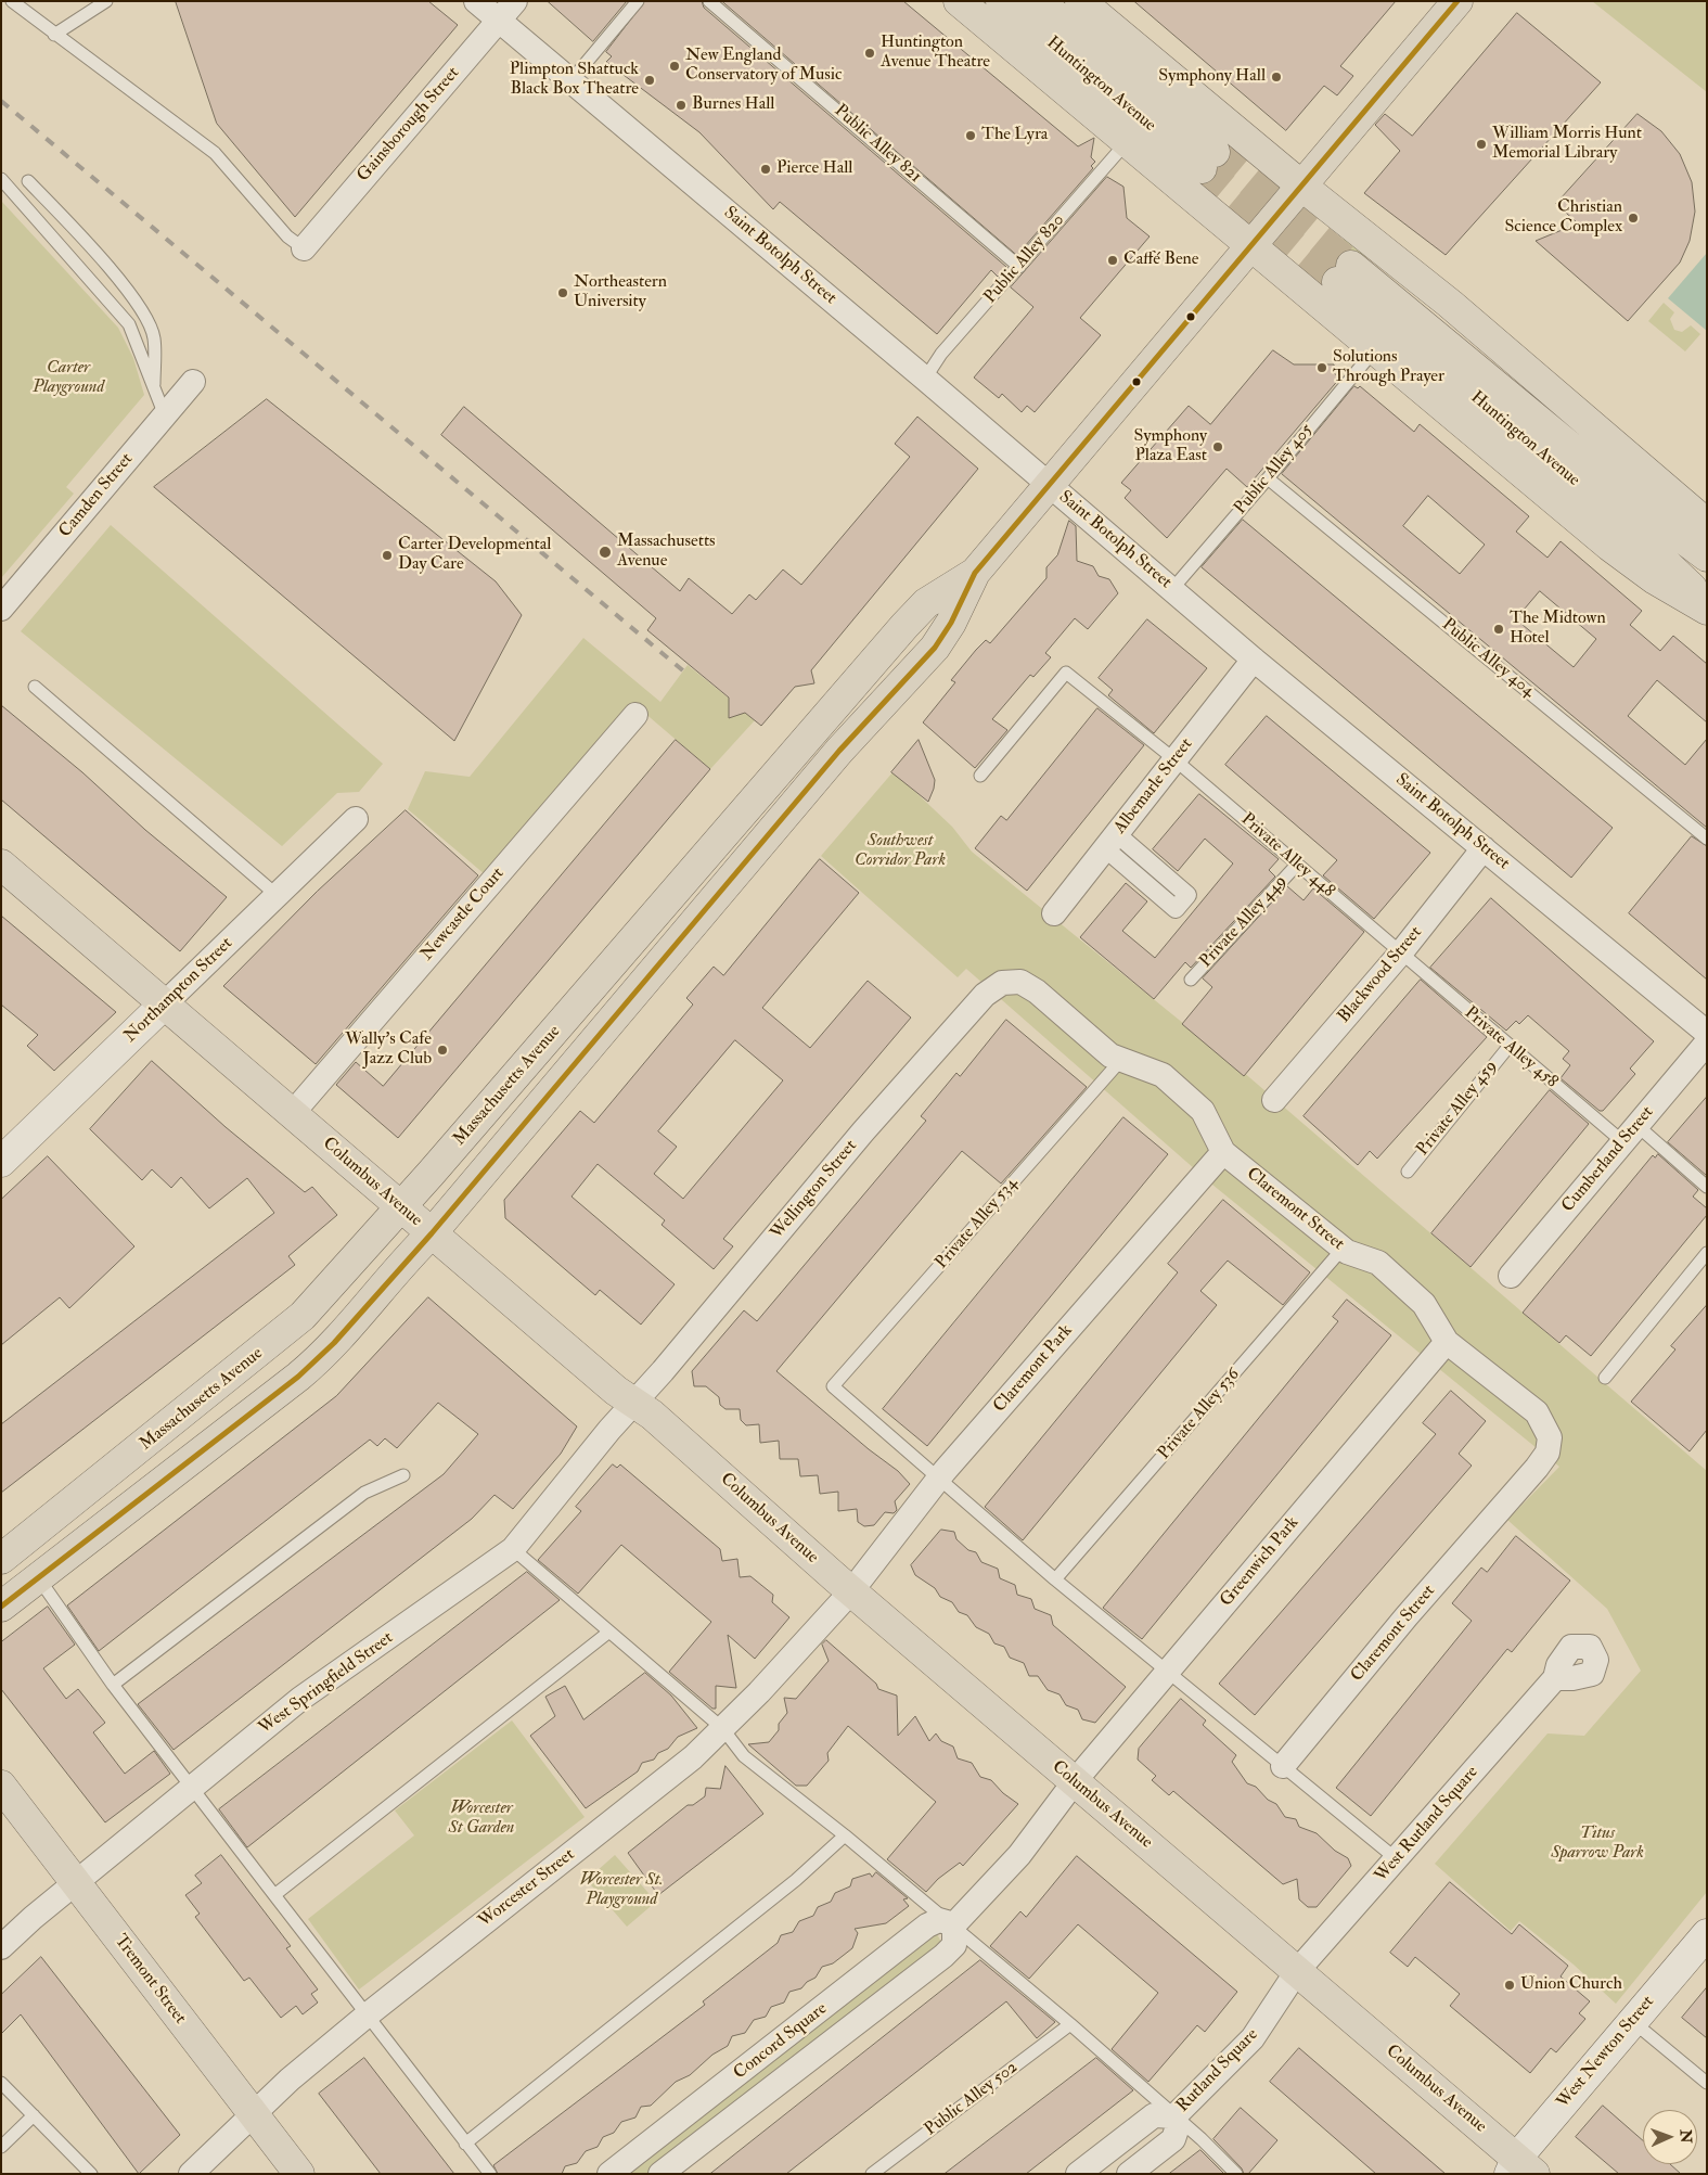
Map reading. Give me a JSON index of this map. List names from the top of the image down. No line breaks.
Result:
{"streets":{"main road":["Huntington Avenue","Northampton Street","Massachusetts Avenue","Columbus Avenue","Tremont Street","West Newton Street"],"street":["Gainsborough Street","Saint Botolph Street","Camden Street","Albemarle Street","Newcastle Court","Blackwood Street","Cumberland Street","Wellington Street","Claremont Street","Claremont Park","Greenwich Park","West Springfield Street","West Rutland Square","Worcester Street","Concord Square","Rutland Square"],"lane":["Public Alley 821","Public Alley 820","Public Alley 405","Public Alley 404","Private Alley 448","Private Alley 449","Private Alley 458","Private Alley 459","Private Alley 534","Private Alley 536","Public Alley 502"]},"crossings":[["Gainsborough Street","Saint Botolph Street"],["Public Alley 821","Public Alley 820"],["Saint Botolph Street","Public Alley 820"],["Saint Botolph Street","Public Alley 405"],["Saint Botolph Street","Albemarle Street"],["Saint Botolph Street","Blackwood Street"],["Saint Botolph Street","Massachusetts Avenue"],["Public Alley 405","Public Alley 404"],["Albemarle Street","Private Alley 448"],["Private Alley 448","Private Alley 449"],["Private Alley 448","Blackwood Street"],["Private Alley 448","Private Alley 458"],["Newcastle Court","Columbus Avenue"],["Blackwood Street","Private Alley 458"],["Northampton Street","Columbus Avenue"],["Private Alley 458","Private Alley 459"],["Private Alley 458","Cumberland Street"],["Massachusetts Avenue","Columbus Avenue"],["Columbus Avenue","Wellington Street"],["Columbus Avenue","Claremont Park"],["Columbus Avenue","Greenwich Park"],["Columbus Avenue","West Springfield Street"],["Columbus Avenue","West Rutland Square"],["Columbus Avenue","Worcester Street"],["Columbus Avenue","West Newton Street"],["Columbus Avenue","Rutland Square"],["Wellington Street","Claremont Street"],["Wellington Street","West Springfield Street"],["Claremont Street","Private Alley 534"],["Claremont Street","Claremont Park"],["Claremont Street","Private Alley 536"],["Claremont Street","Greenwich Park"],["Private Alley 534","Claremont Park"],["Claremont Park","Worcester Street"],["West Springfield Street","Tremont Street"],["West Rutland Square","Rutland Square"],["Worcester Street","Tremont Street"]],"parks":["Carter Playground","Southwest Corridor Park","Worcester St Garden","Titus Sparrow Park","Worcester St. Playground"],"places":["Huntington Avenue Theatre","New England Conservatory of Music","Symphony Hall","Plimpton Shattuck Black Box Theatre","Burnes Hall","The Lyra","William Morris Hunt Memorial Library","Pierce Hall","Christian Science Complex","Caffé Bene","Northeastern University","Solutions Through Prayer","Symphony Plaza East","Massachusetts Avenue","Carter Developmental Day Care","The Midtown Hotel","Wally's Cafe Jazz Club","Union Church"],"north":"right"}
